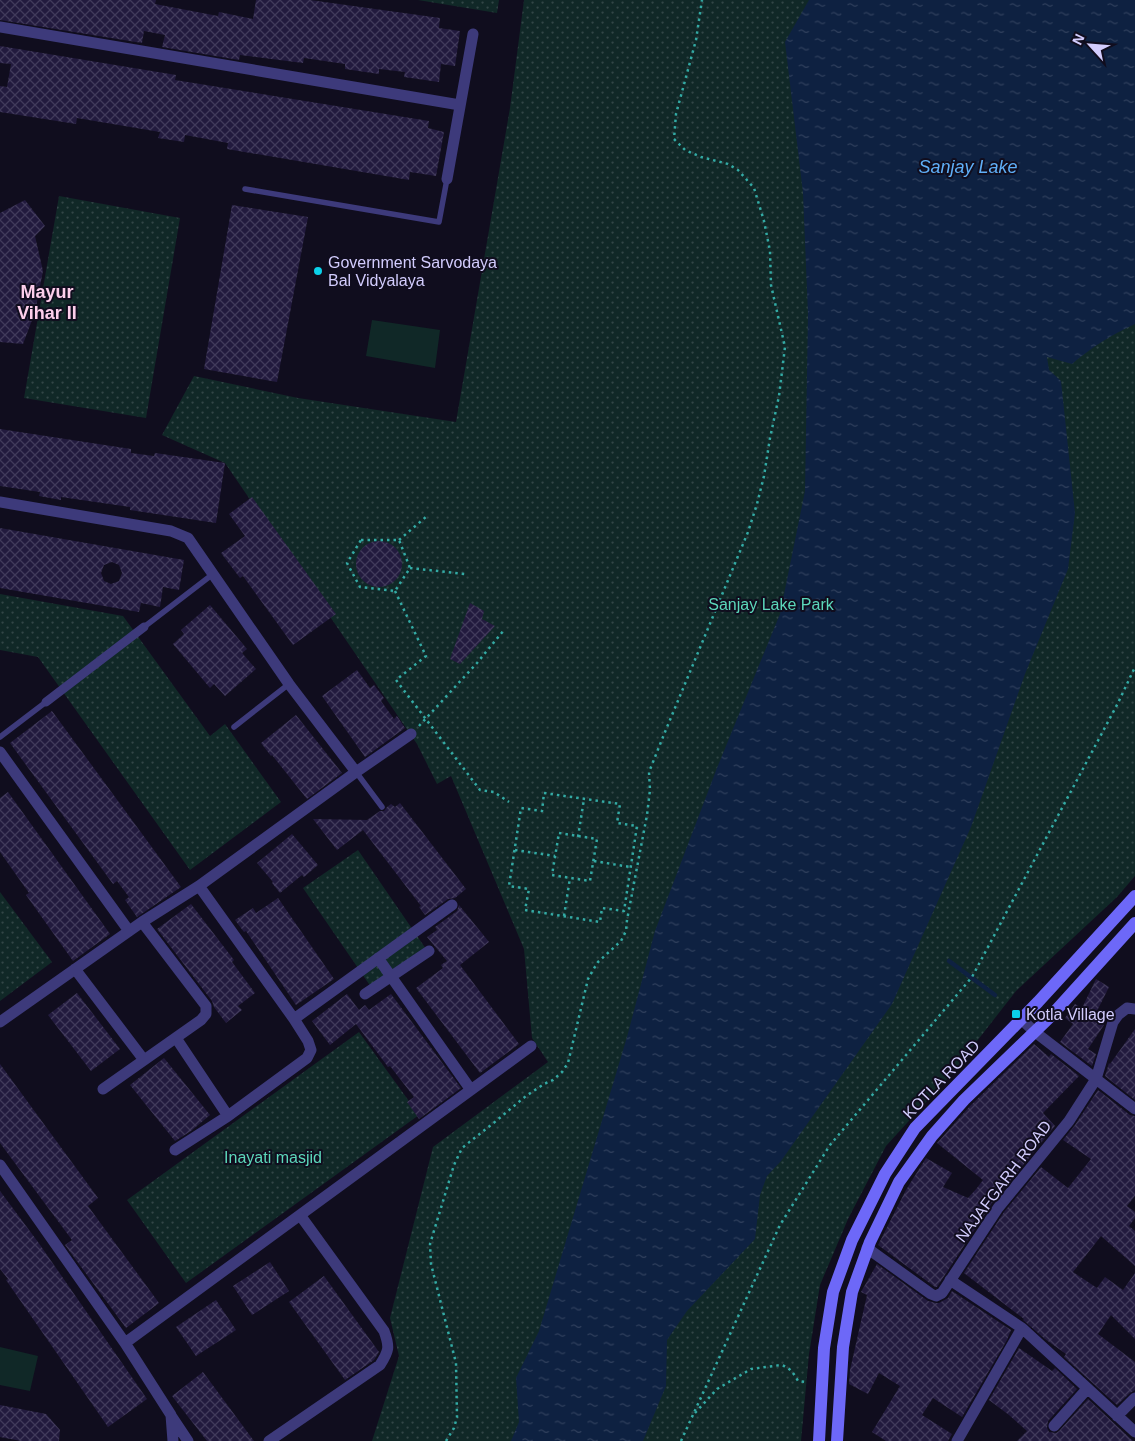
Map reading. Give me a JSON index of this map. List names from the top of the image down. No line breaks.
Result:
{"streets":{"main road":["KOTLA ROAD"],"street":["NAJAFGARH ROAD"]},"crossings":[["KOTLA ROAD","NAJAFGARH ROAD"]],"districts":["Mayur Vihar II"],"water":["Sanjay Lake"],"parks":["Sanjay Lake Park","Inayati masjid"],"places":{"other":["Government Sarvodaya Bal Vidyalaya"],"transit":["Kotla Village"]},"north":"top left"}
